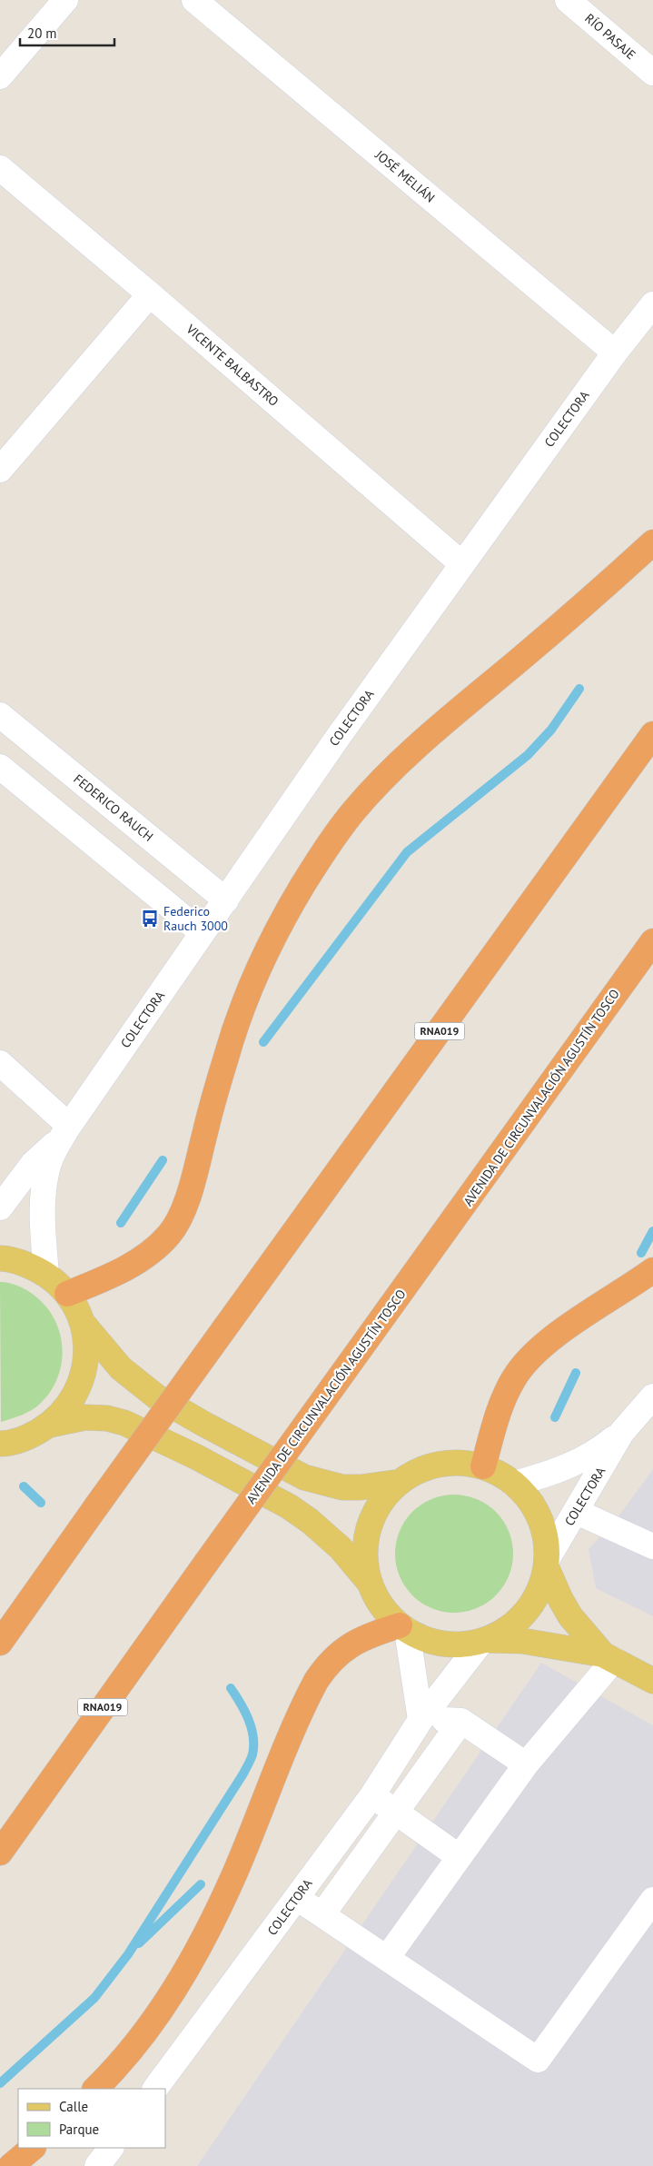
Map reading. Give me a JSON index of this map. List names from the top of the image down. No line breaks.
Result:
{"streets":{"highway":["RNA019","AVENIDA DE CIRCUNVALACIÓN AGUSTÍN TOSCO"],"street":["RÍO PASAJE","JOSÉ MELIÁN","VICENTE BALBASTRO","COLECTORA","FEDERICO RAUCH"]},"crossings":[["JOSÉ MELIÁN","COLECTORA"],["VICENTE BALBASTRO","COLECTORA"],["COLECTORA","FEDERICO RAUCH"]],"places":{"bus stop":["Federico Rauch 3000"]},"legend":["Calle","Parque"],"scale_bar":"20 m"}
